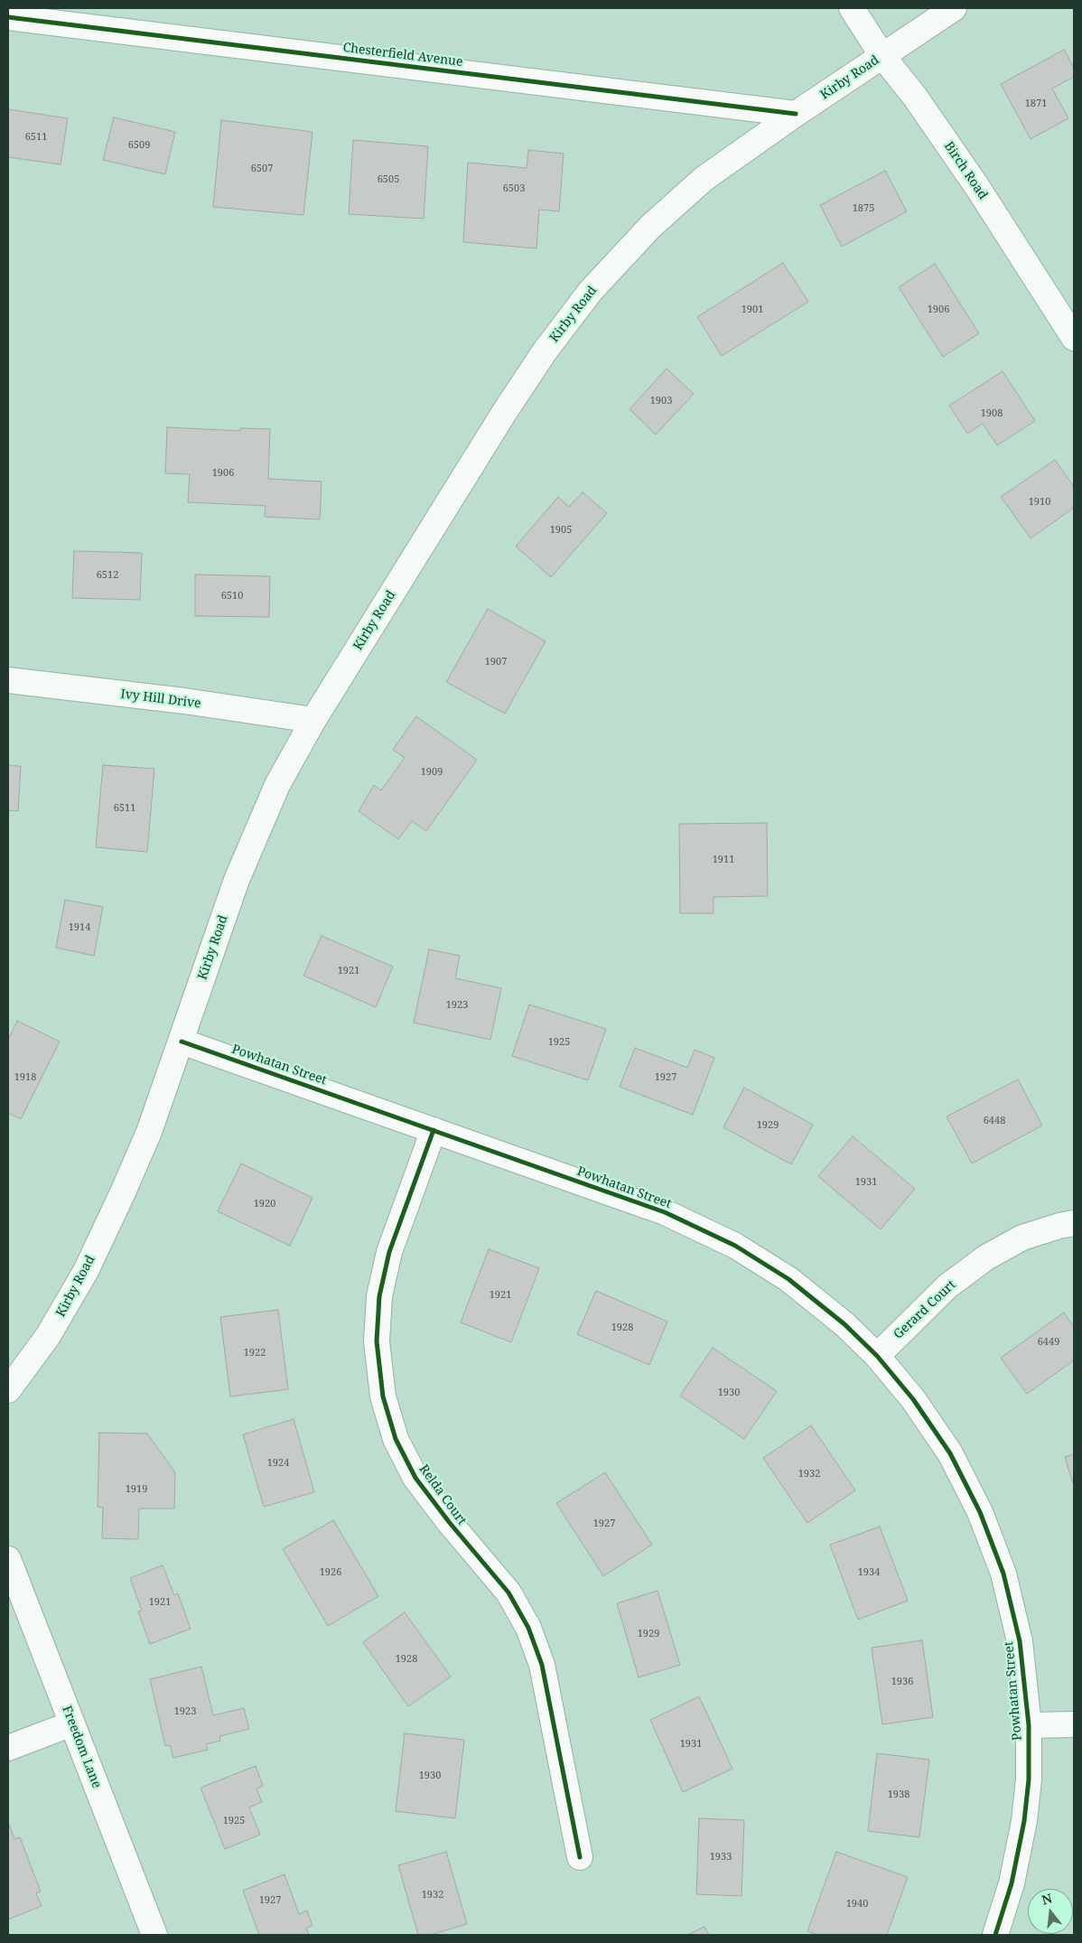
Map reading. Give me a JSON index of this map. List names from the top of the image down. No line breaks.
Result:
{"streets":{"street":["Chesterfield Avenue","Kirby Road","Birch Road","Ivy Hill Drive","Powhatan Street","Gerard Court","Relda Court","Freedom Lane"]},"crossings":[["Chesterfield Avenue","Kirby Road"],["Kirby Road","Birch Road"],["Kirby Road","Ivy Hill Drive"],["Kirby Road","Powhatan Street"],["Powhatan Street","Gerard Court"],["Powhatan Street","Relda Court"]],"house_numbers":["1871","6511","6509","6507","6505","6503","1875","1901","1906","1903","1908","1906","1910","1905","6512","6510","1907","1909","6511","1911","1914","1921","1923","1925","1918","1927","6448","1929","1931","1920","1921","1928","6449","1922","1930","1924","1932","1919","1927","1926","1934","1921","1929","1928","1936","1923","1931","1930","1938","1925","1933","1932","1927","1940"],"north":"top"}
